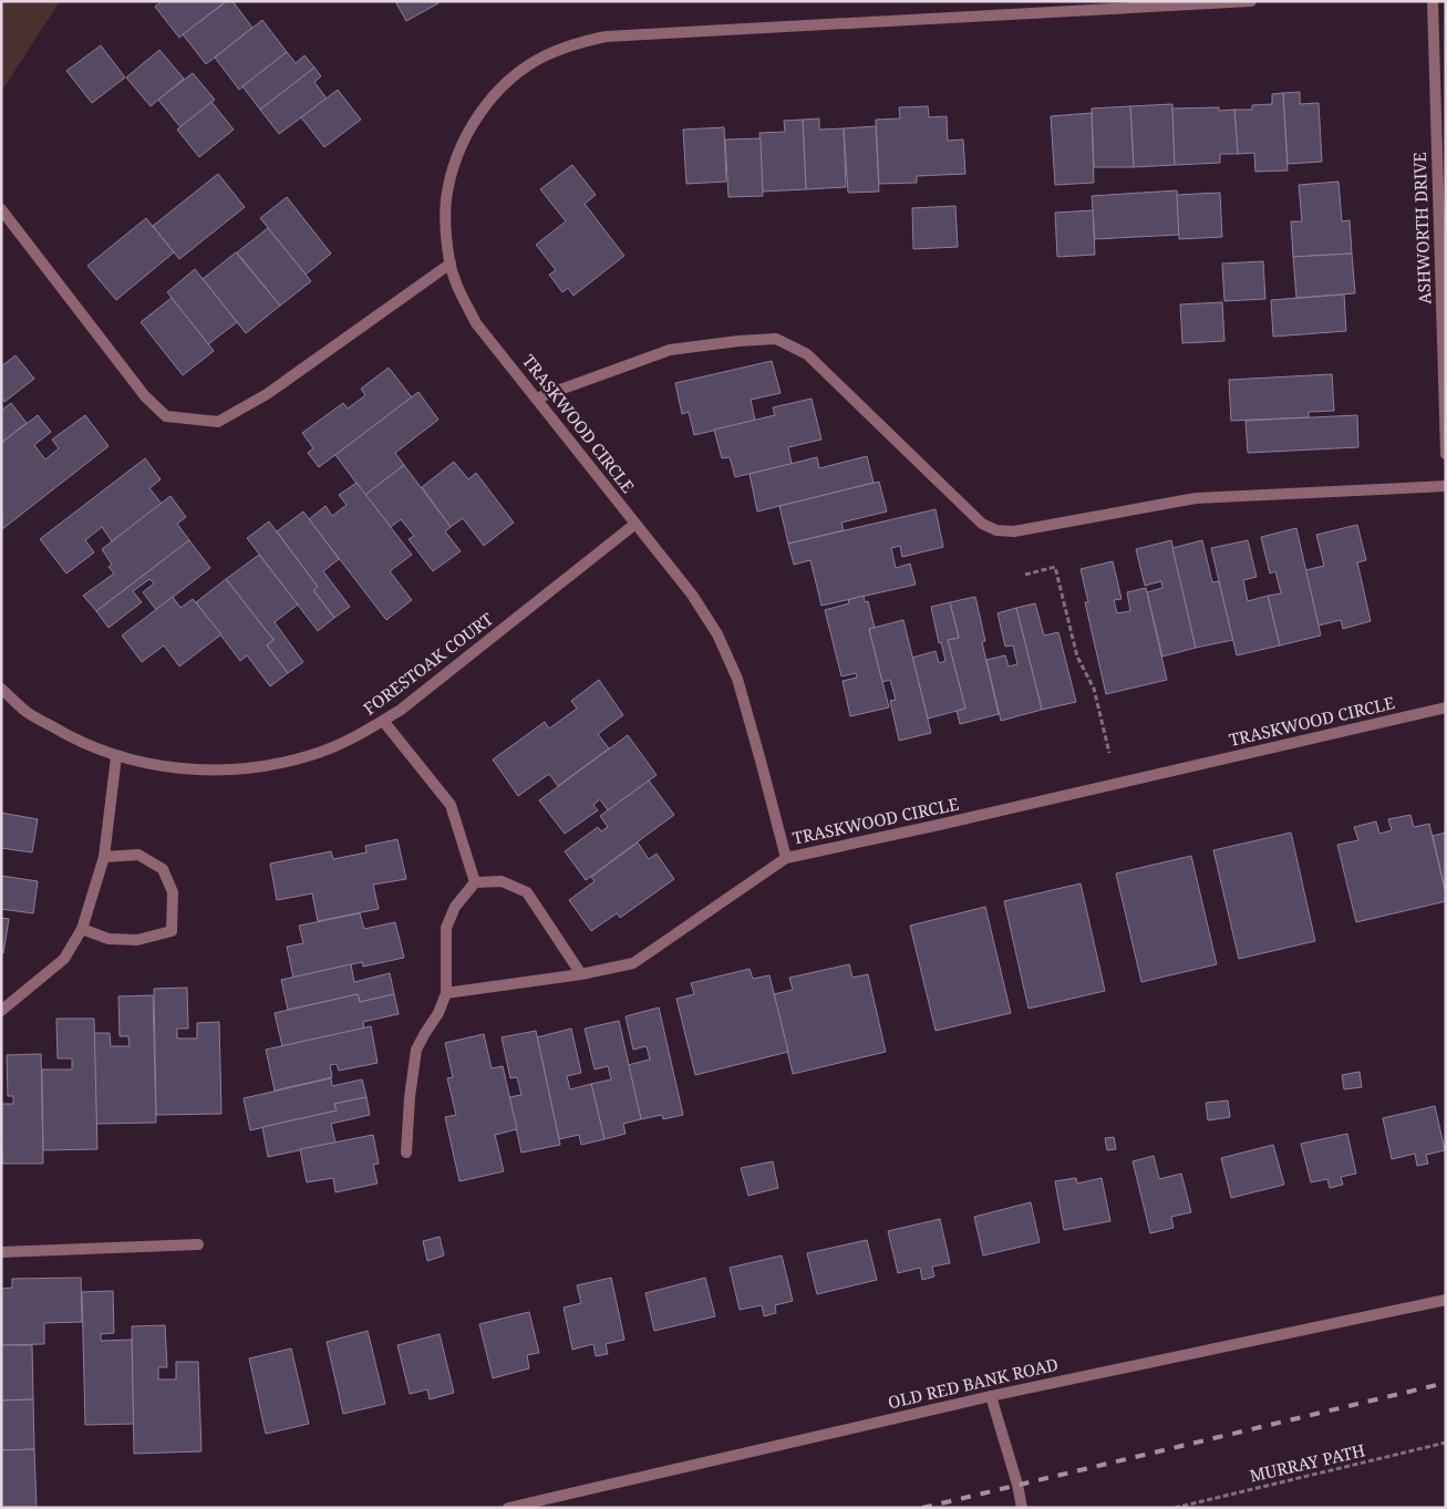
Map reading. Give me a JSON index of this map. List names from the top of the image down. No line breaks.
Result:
{"streets":{"street":["ASHWORTH DRIVE","TRASKWOOD CIRCLE","FORESTOAK COURT","OLD RED BANK ROAD"],"path":["MURRAY PATH"]},"crossings":[["TRASKWOOD CIRCLE","FORESTOAK COURT"]]}
